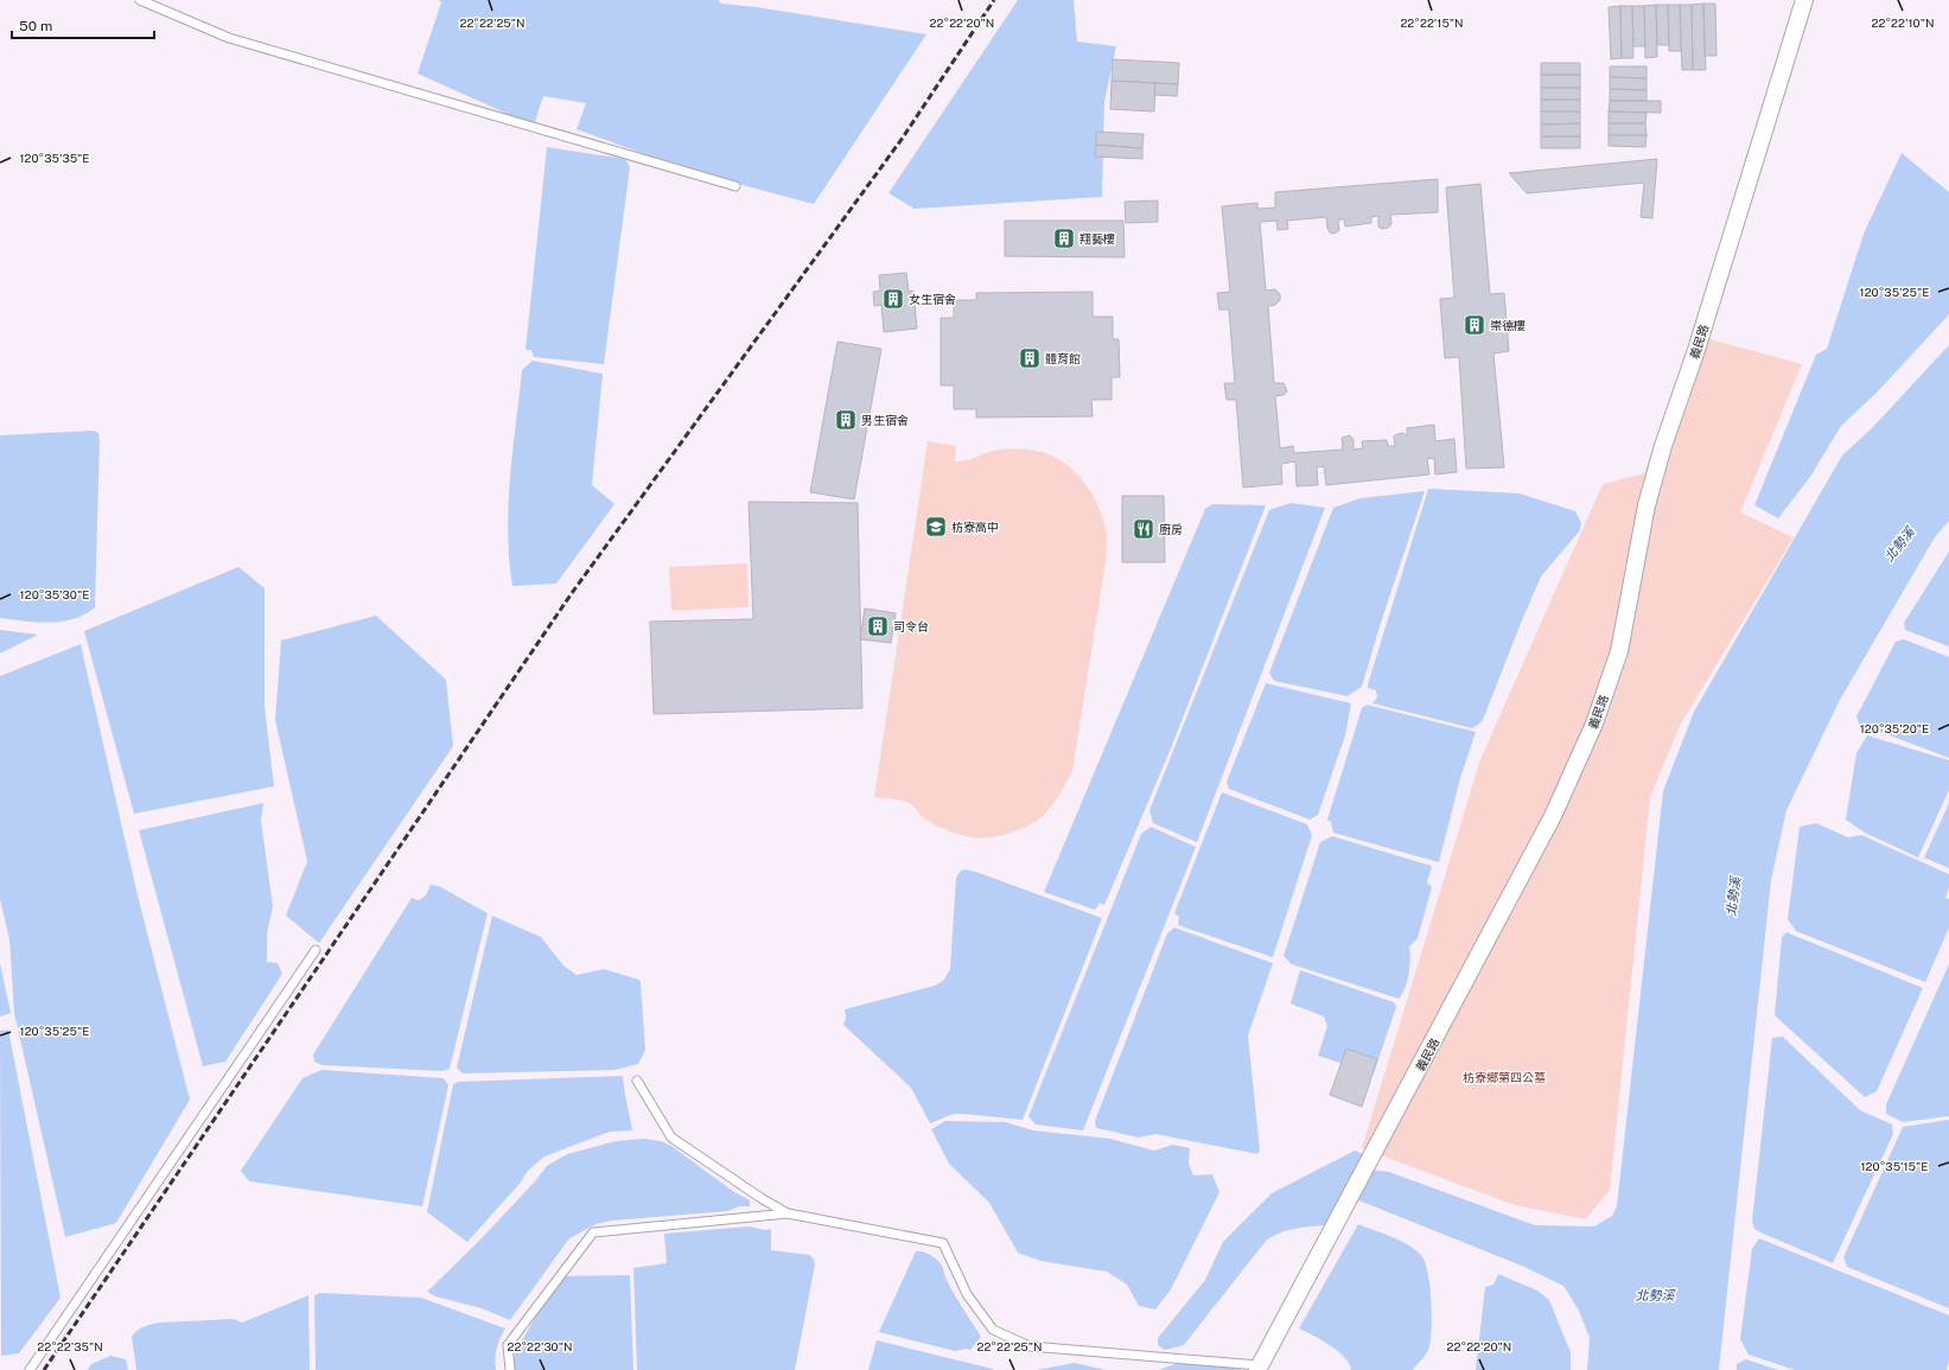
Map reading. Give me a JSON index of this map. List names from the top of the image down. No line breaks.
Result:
{"streets":{"street":["義民路"]},"water":["北勢溪"],"parks":["枋寮鄉第四公墓"],"places":{"building":["翔藝樓","女生宿舍","崇德樓","體育館","男生宿舍","司令台"],"school or university":["枋寮高中"],"restaurant":["廚房"]},"scale_bar":"50 m","coordinates":["22°22'25\"N","22°22'20\"N","22°22'15\"N","22°22'10\"N","120°35'35\"E","120°35'25\"E","120°35'30\"E","120°35'20\"E","120°35'15\"E","22°22'35\"N","22°22'30\"N"]}
